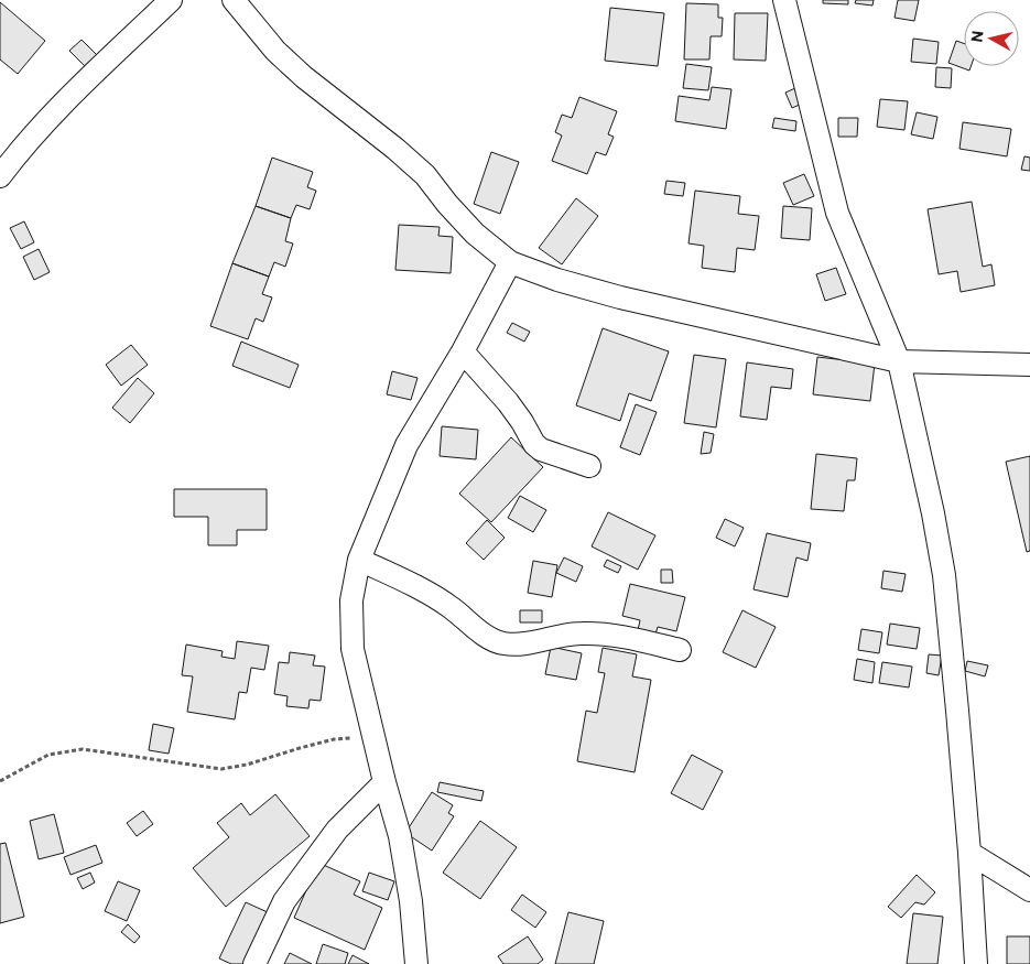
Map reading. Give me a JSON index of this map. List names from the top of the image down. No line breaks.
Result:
{"north":"left"}
